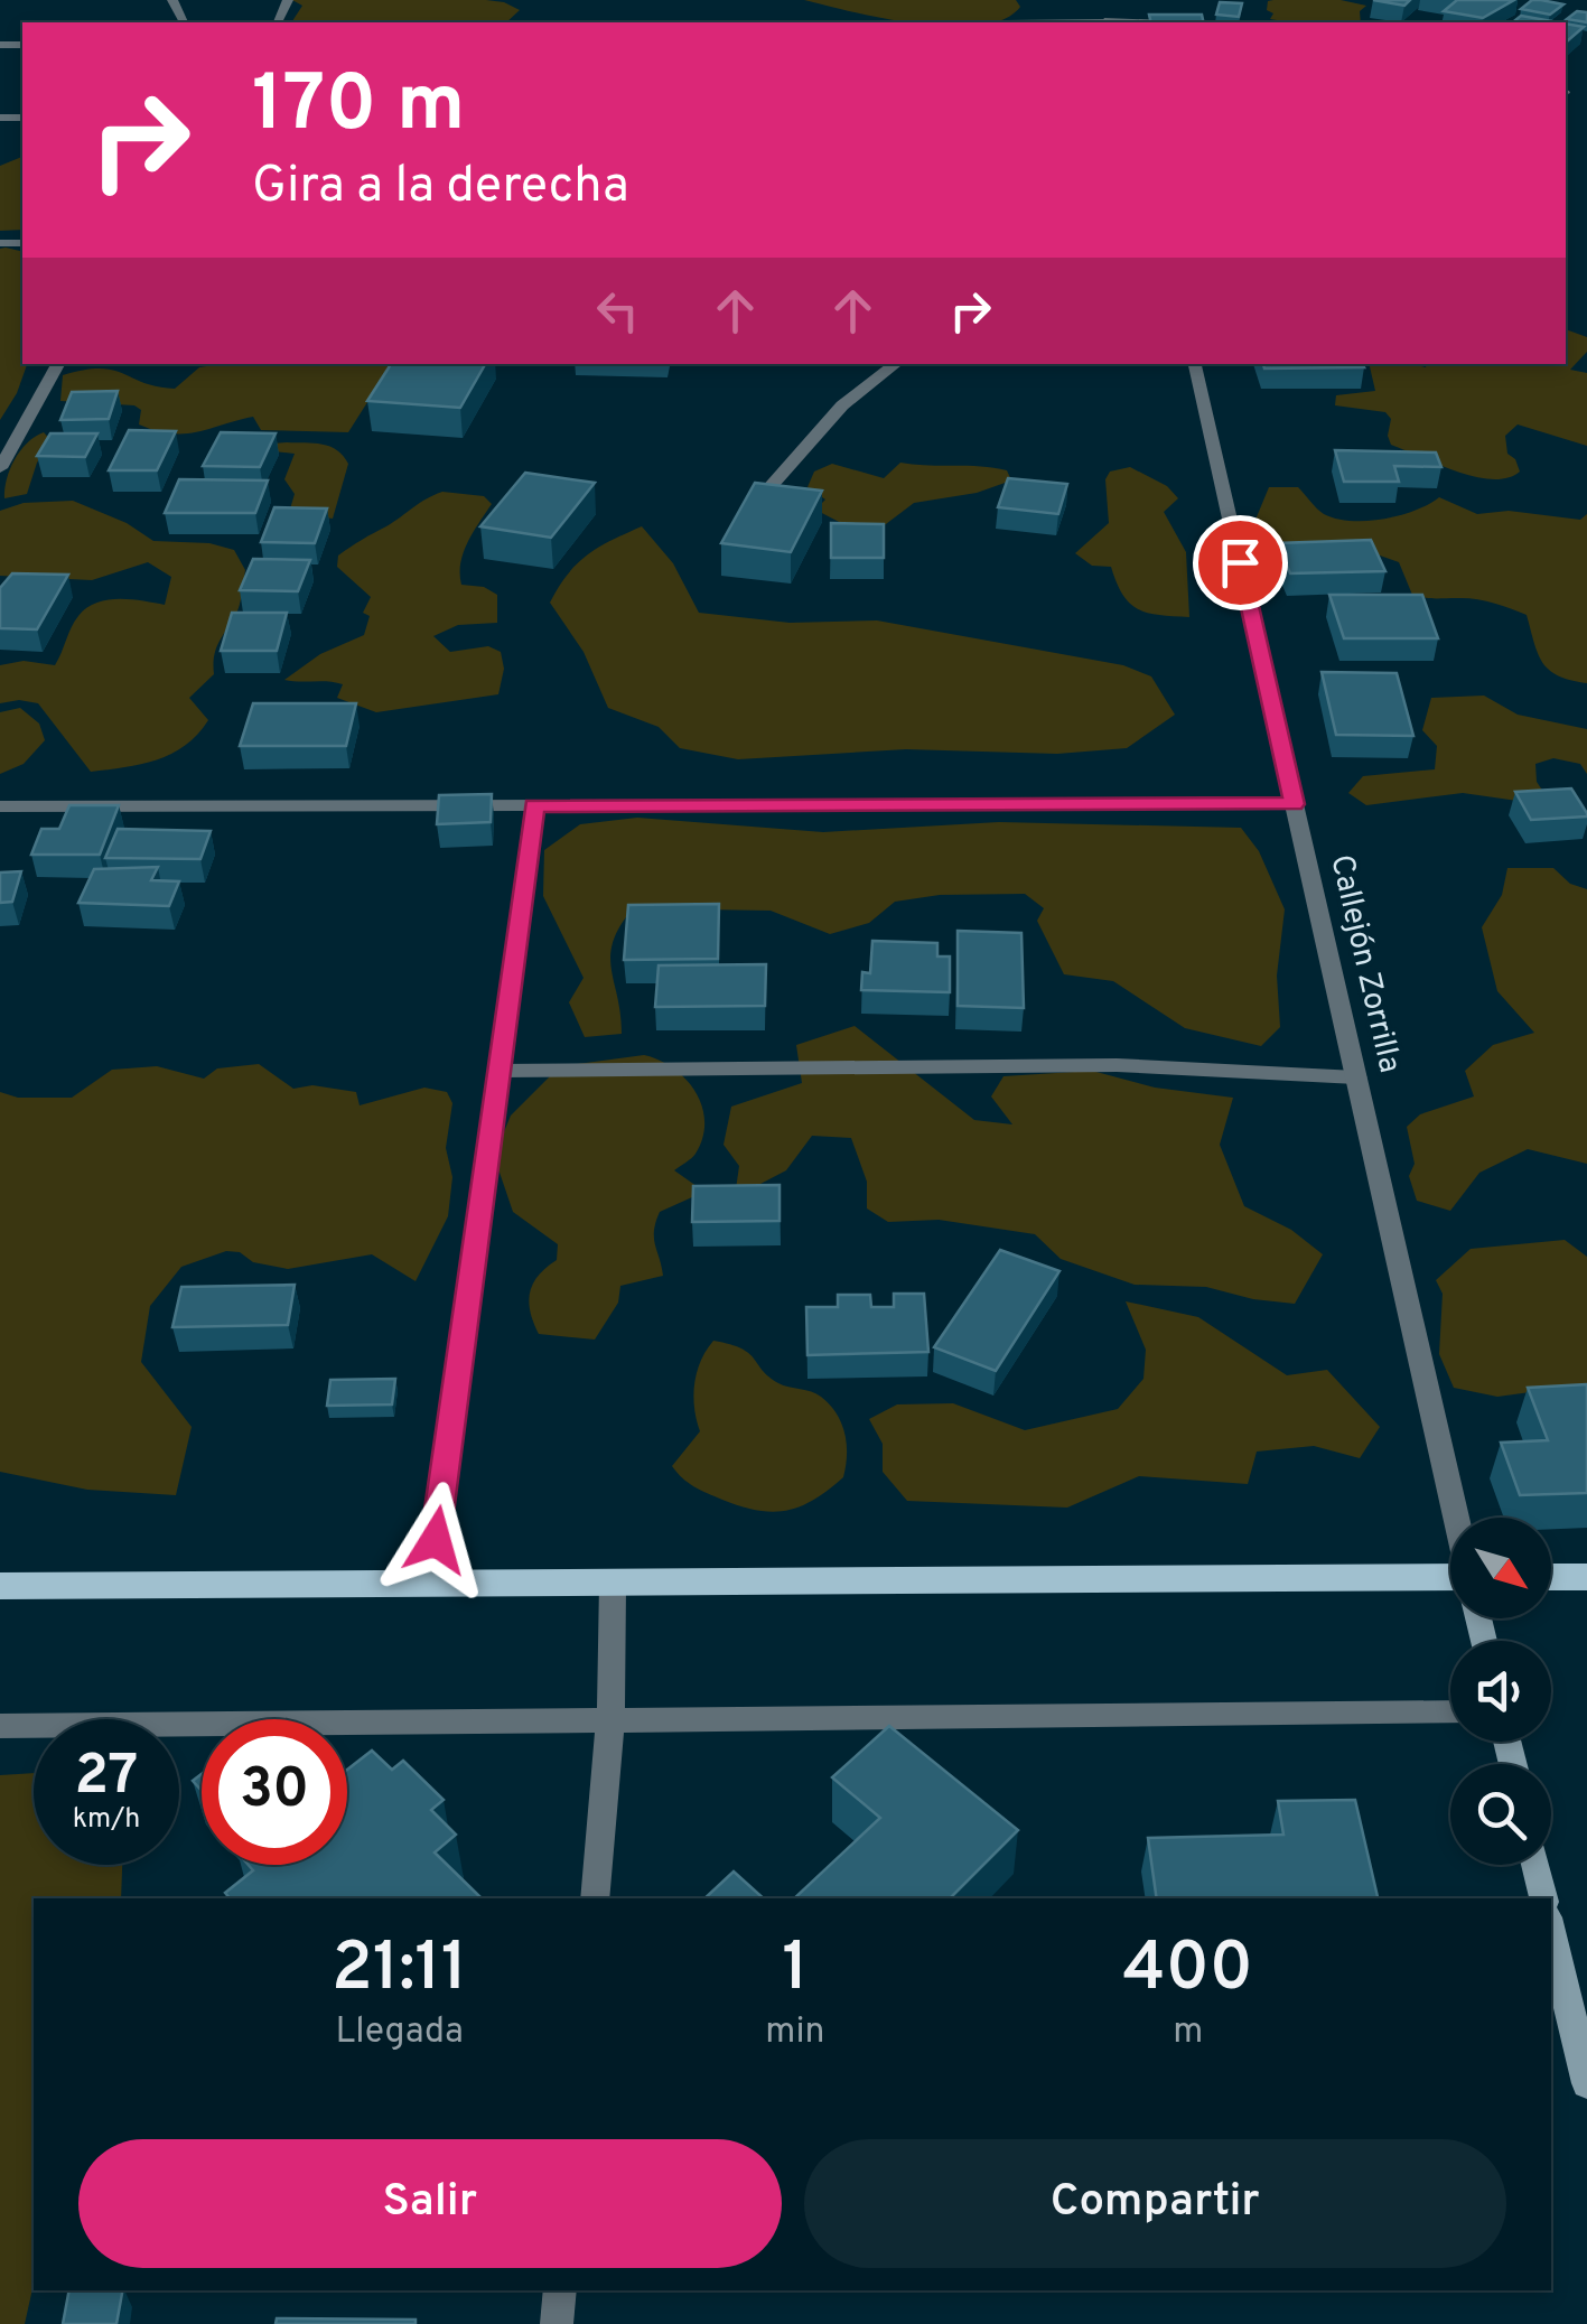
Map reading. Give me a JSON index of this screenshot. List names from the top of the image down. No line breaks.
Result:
{"streets":{"street":["Callejón Zorrilla"]},"north":"bottom right","page":{"turn":["170 m","Gira a la derecha"],"speed":"27 km/h","limit":"30","eta":["21:11","Llegada","1","min","400","m"],"buttons":["Salir","Compartir"]}}
